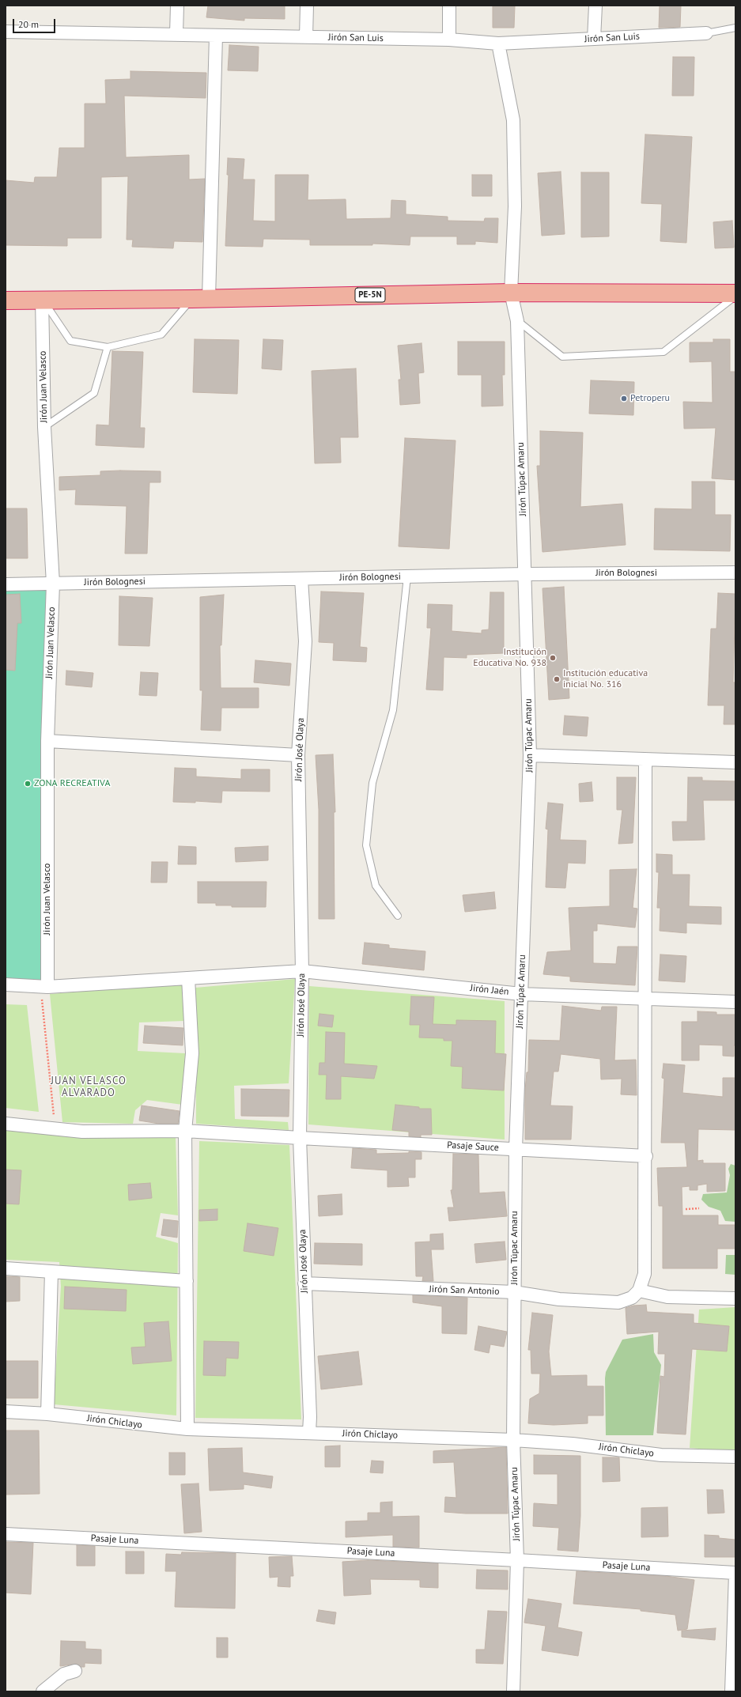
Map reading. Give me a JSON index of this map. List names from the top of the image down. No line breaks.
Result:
{"streets":{"highway":["PE-5N"],"street":["Jirón San Luis","Jirón Juan Velasco","Jirón Túpac Amaru","Jirón Bolognesi","Jirón José Olaya","Jirón Jaén","Pasaje Sauce","Jirón San Antonio","Jirón Chiclayo","Pasaje Luna"]},"crossings":[["Jirón San Luis","Jirón Túpac Amaru"],["PE-5N","Jirón Juan Velasco"],["PE-5N","Jirón Túpac Amaru"],["Jirón Juan Velasco","Jirón Bolognesi"],["Jirón Juan Velasco","Jirón Jaén"],["Jirón Túpac Amaru","Jirón Bolognesi"],["Jirón Túpac Amaru","Jirón Jaén"],["Jirón Túpac Amaru","Pasaje Sauce"],["Jirón Túpac Amaru","Jirón San Antonio"],["Jirón Túpac Amaru","Jirón Chiclayo"],["Jirón Túpac Amaru","Pasaje Luna"],["Jirón Bolognesi","Jirón José Olaya"],["Jirón José Olaya","Jirón Jaén"],["Jirón José Olaya","Pasaje Sauce"],["Jirón José Olaya","Jirón San Antonio"],["Jirón José Olaya","Jirón Chiclayo"]],"districts":["JUAN VELASCO ALVARADO"],"places":["Petroperu","Institución Educativa No. 938","Institución educativa inicial No. 316","ZONA RECREATIVA"],"scale_bar":"20 m"}
